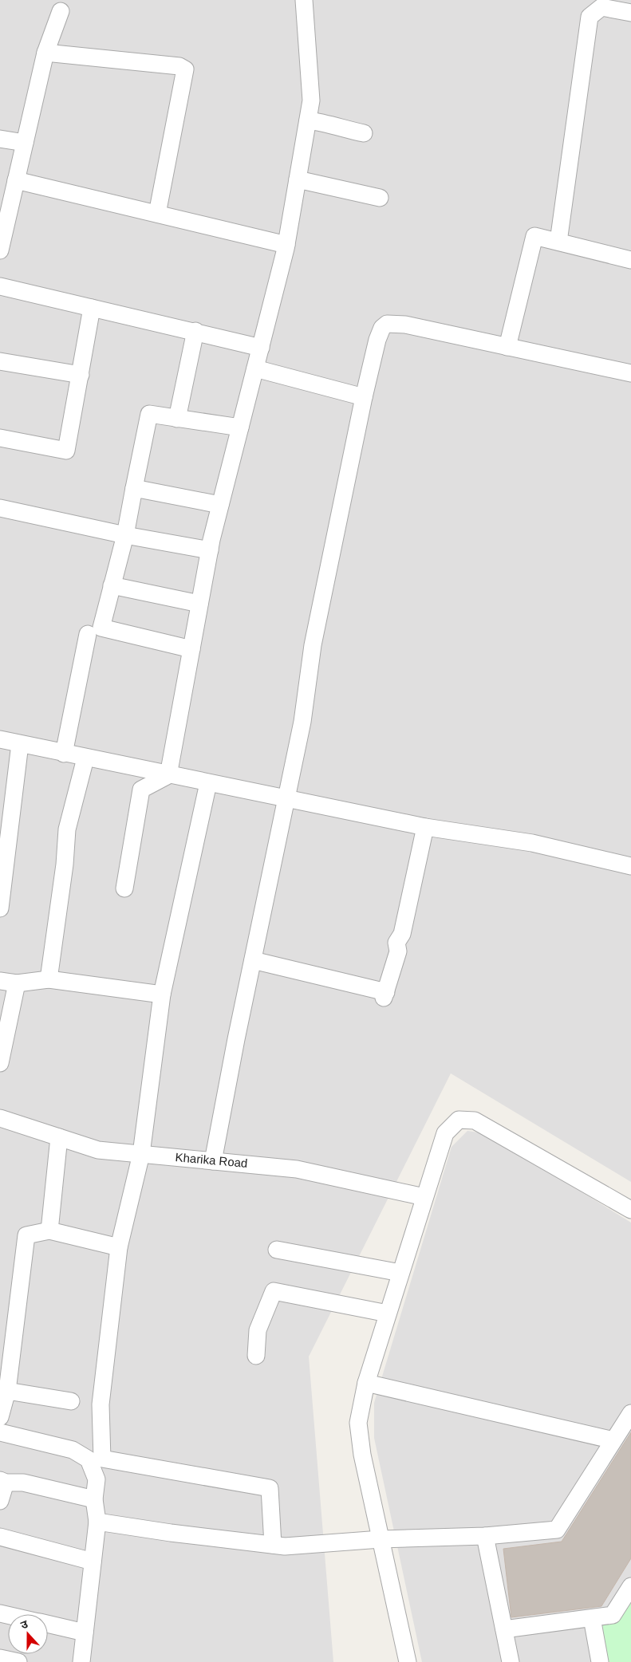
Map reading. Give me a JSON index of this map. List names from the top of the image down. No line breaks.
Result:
{"streets":{"street":["Kharika Road"]},"north":"top"}
